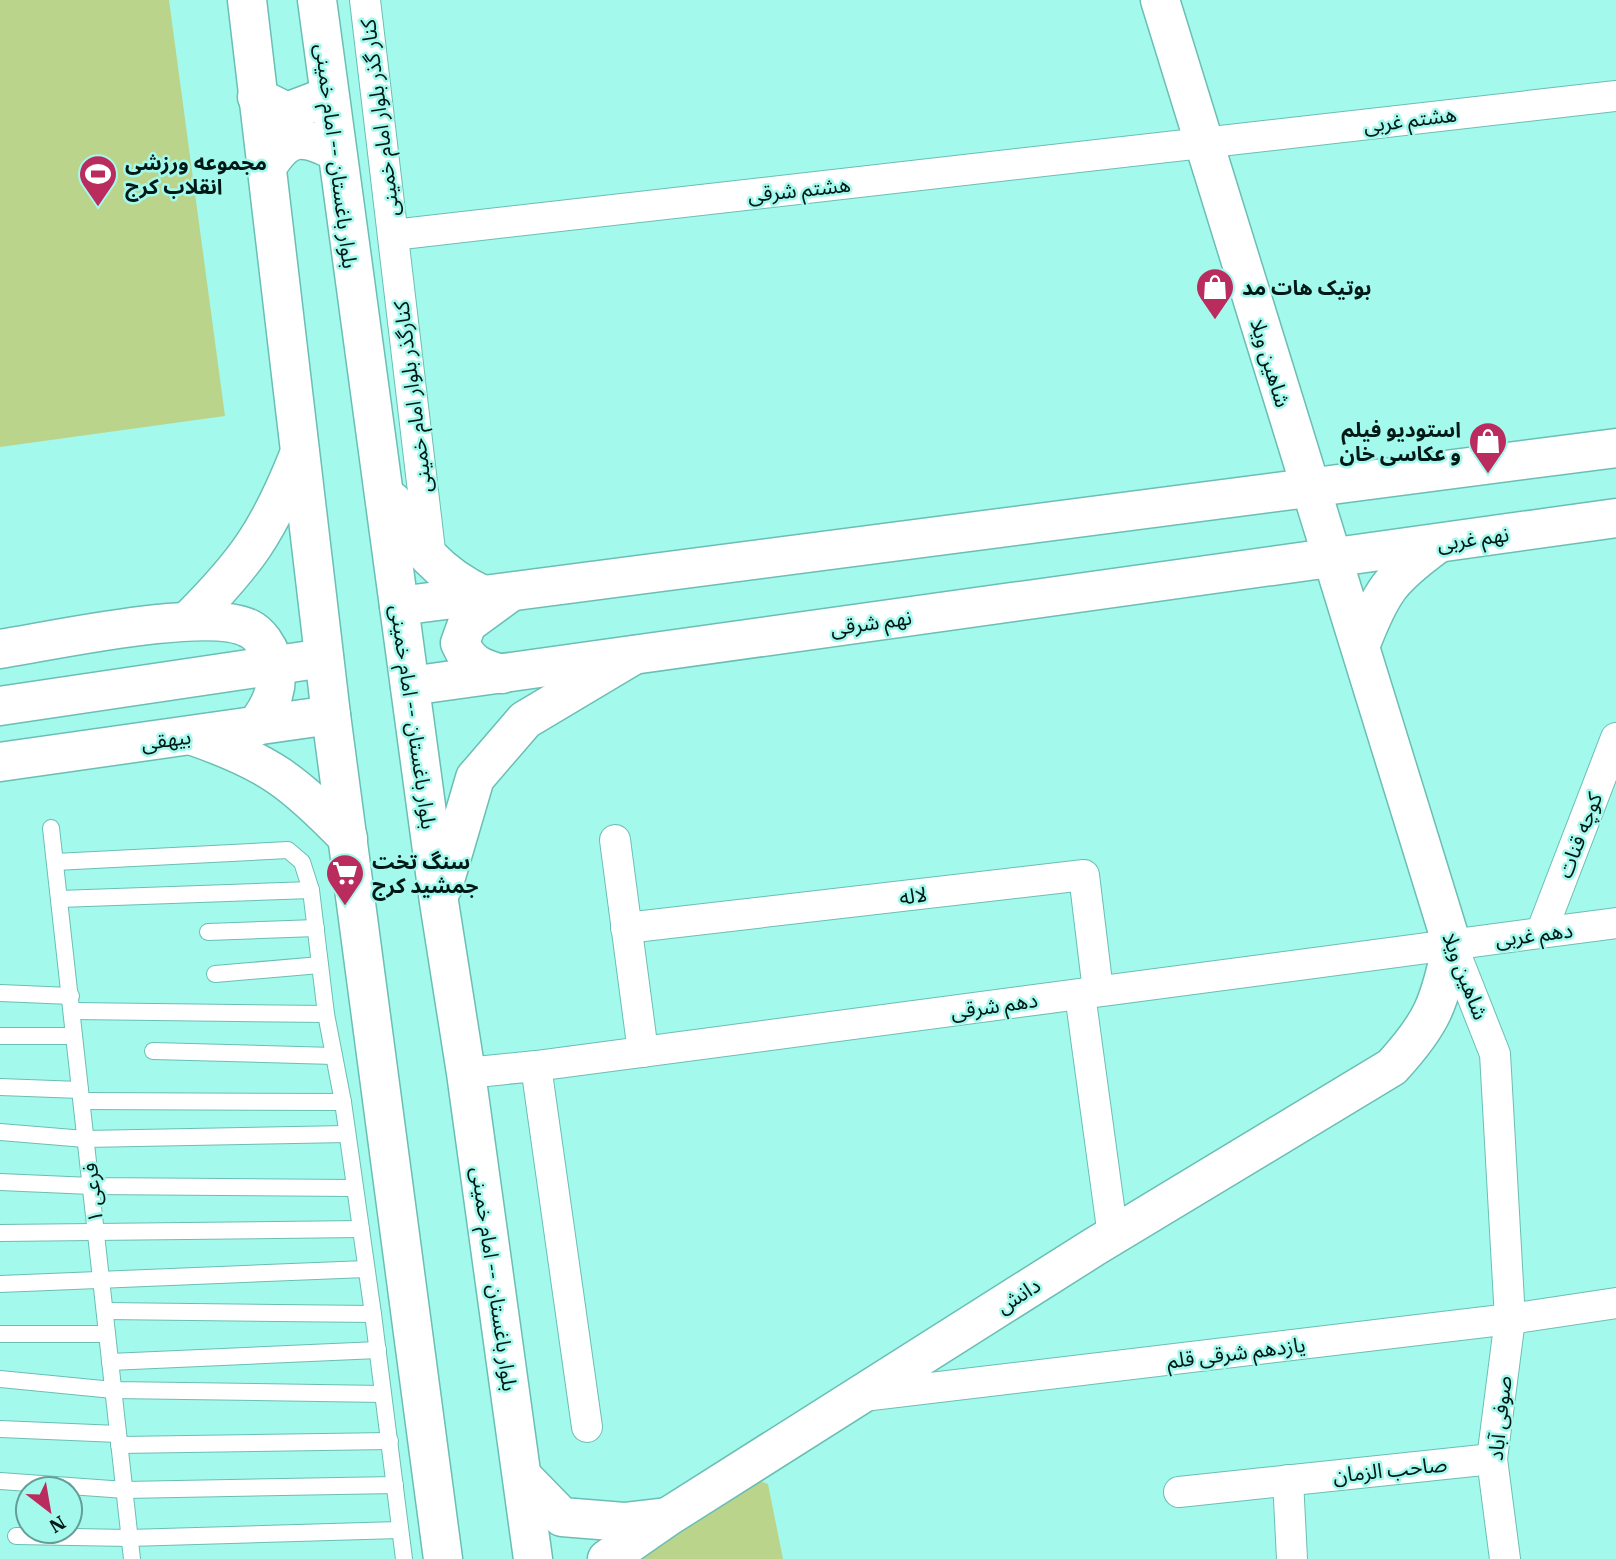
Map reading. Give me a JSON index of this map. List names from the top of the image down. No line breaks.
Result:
{"streets":{"main road":["بلوار باغستان -- امام خمینی","شاهین ویلا","نهم غربی","نهم شرقی","بیهقی","دانش"],"street":["کنار گذر بلوار امام خمینی","هشتم غربی","هشتم شرقی","کنارگذر بلوار امام خمینی","کوچه قنات","لاله","دهم غربی","دهم شرقی","یازدهم شرقی قلم","صوفی آباد","صاحب الزمان"],"lane":["۱ فرعی"]},"crossings":[["کنار گذر بلوار امام خمینی","هشتم شرقی"],["کنار گذر بلوار امام خمینی","کنارگذر بلوار امام خمینی"],["هشتم غربی","هشتم شرقی"],["هشتم غربی","شاهین ویلا"],["بلوار باغستان -- امام خمینی","نهم شرقی"],["بلوار باغستان -- امام خمینی","دهم شرقی"],["بلوار باغستان -- امام خمینی","دانش"],["هشتم شرقی","شاهین ویلا"],["هشتم شرقی","کنارگذر بلوار امام خمینی"],["شاهین ویلا","نهم غربی"],["شاهین ویلا","نهم شرقی"],["شاهین ویلا","دهم غربی"],["شاهین ویلا","دهم شرقی"],["شاهین ویلا","دانش"],["شاهین ویلا","یازدهم شرقی قلم"],["شاهین ویلا","صوفی آباد"],["نهم غربی","نهم شرقی"],["کوچه قنات","دهم غربی"],["لاله","دهم شرقی"],["دهم غربی","دهم شرقی"],["دهم غربی","دانش"],["دهم شرقی","دانش"],["دانش","یازدهم شرقی قلم"],["یازدهم شرقی قلم","صوفی آباد"],["صوفی آباد","صاحب الزمان"]],"places":{"sports":["مجموعه ورزشی انقلاب کرج"],"shop":["بوتیک هات مد","استودیو فیلم و عکاسی خان"],"supermarket":["سنگ تخت جمشید کرج"]},"north":"bottom right"}
